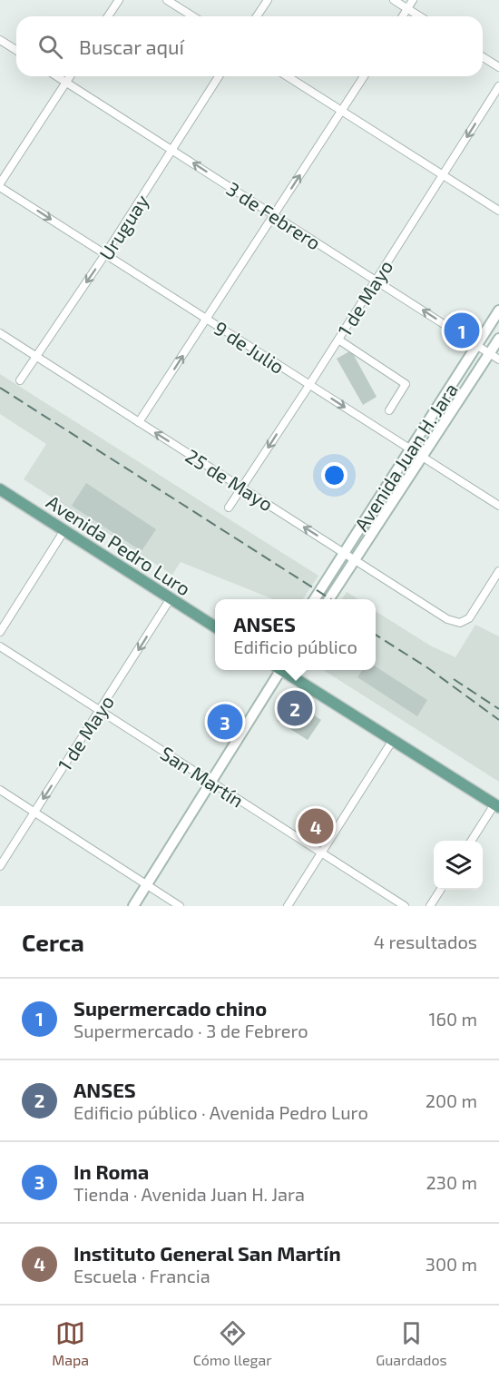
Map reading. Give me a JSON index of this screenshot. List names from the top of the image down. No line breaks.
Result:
{"streets":{"main road":["Avenida Juan H. Jara","Avenida Pedro Luro"],"street":["3 de Febrero","Uruguay","1 de Mayo","9 de Julio","25 de Mayo","San Martín"]},"crossings":[["3 de Febrero","Uruguay"],["3 de Febrero","1 de Mayo"],["3 de Febrero","Avenida Juan H. Jara"],["Uruguay","9 de Julio"],["Uruguay","25 de Mayo"],["1 de Mayo","9 de Julio"],["1 de Mayo","25 de Mayo"],["1 de Mayo","Avenida Pedro Luro"],["1 de Mayo","San Martín"],["9 de Julio","Avenida Juan H. Jara"],["Avenida Juan H. Jara","25 de Mayo"]],"one_way":["3 de Febrero","1 de Mayo","9 de Julio","25 de Mayo"],"page":{"search":"Buscar aquí","pins":["1","2","3","4"],"popup":["ANSES","Edificio público"],"heading":["Cerca","4 resultados"],"list":[{"mark":"1","name":"Supermercado chino","note":"Supermercado · 3 de Febrero","value":"160 m"},{"mark":"2","name":"ANSES","note":"Edificio público · Avenida Pedro Luro","value":"200 m"},{"mark":"3","name":"In Roma","note":"Tienda · Avenida Juan H. Jara","value":"230 m"},{"mark":"4","name":"Instituto General San Martín","note":"Escuela · Francia","value":"300 m"}],"nav":["Mapa","Cómo llegar","Guardados"]}}
